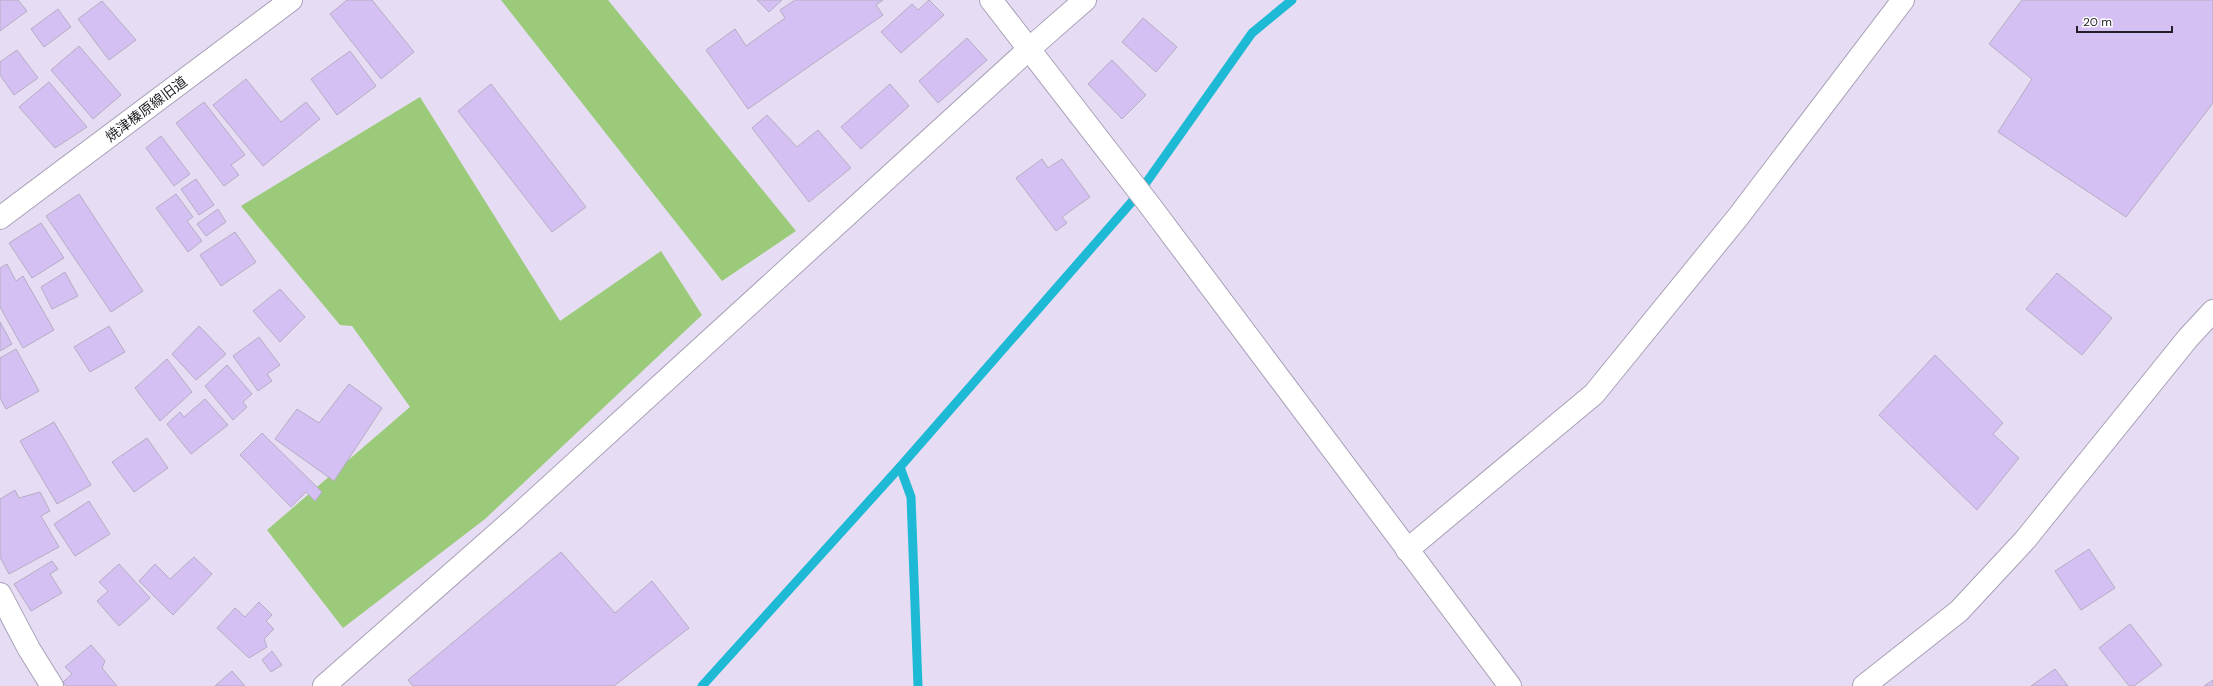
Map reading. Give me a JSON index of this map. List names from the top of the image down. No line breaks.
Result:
{"streets":{"street":["焼津榛原線旧道"]},"scale_bar":"20 m"}
